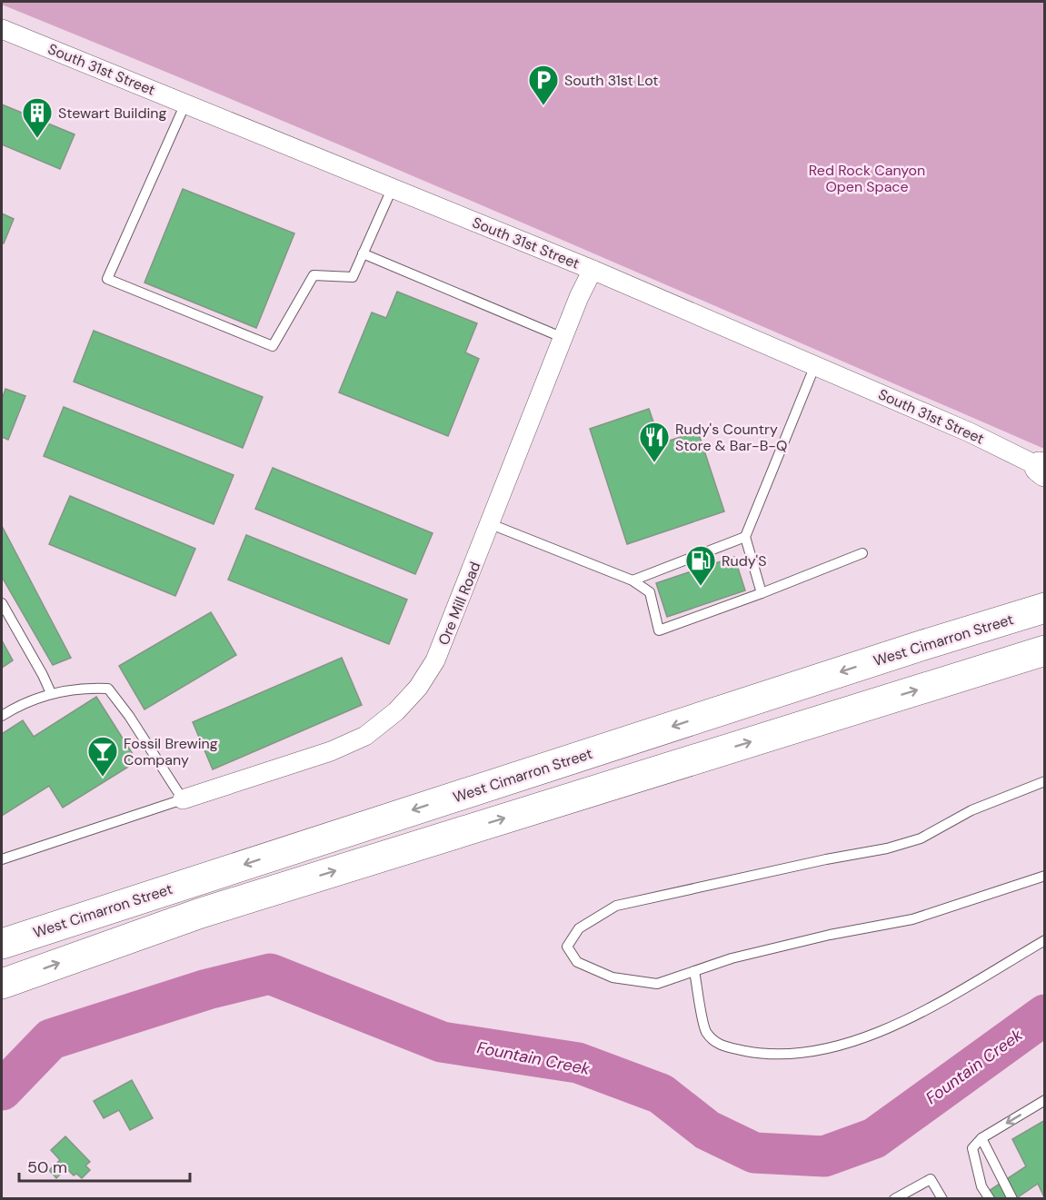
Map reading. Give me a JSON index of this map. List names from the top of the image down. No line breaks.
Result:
{"streets":{"highway":["West Cimarron Street"],"street":["South 31st Street","Ore Mill Road"]},"crossings":[["South 31st Street","Ore Mill Road"]],"water":["Fountain Creek"],"parks":["Red Rock Canyon Open Space"],"places":{"parking":["South 31st Lot"],"building":["Stewart Building"],"restaurant":["Rudy's Country Store & Bar-B-Q"],"fuel station":["Rudy'S"],"bar":["Fossil Brewing Company"]},"scale_bar":"50 m"}
